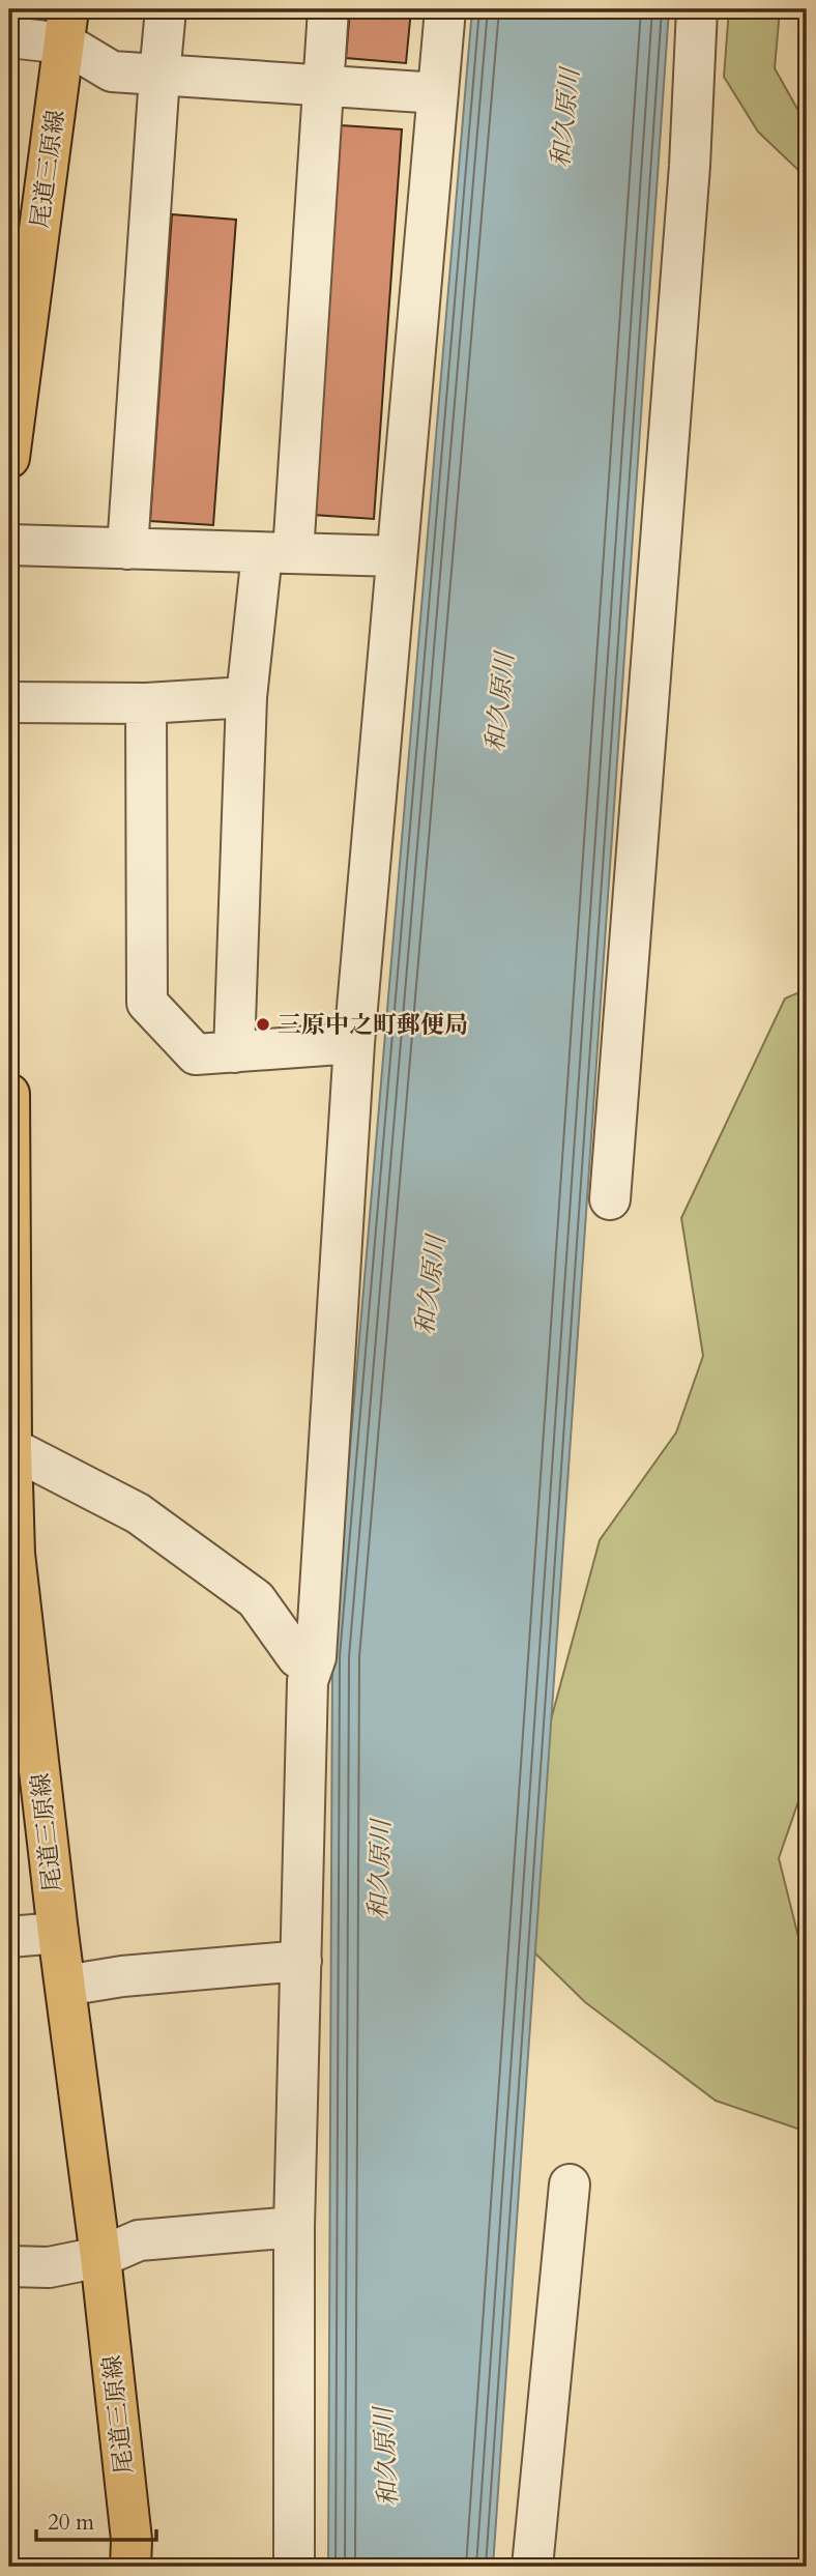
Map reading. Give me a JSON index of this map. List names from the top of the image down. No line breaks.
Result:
{"streets":{"main road":["尾道三原線"]},"water":["和久原川"],"places":["三原中之町郵便局"],"scale_bar":"20 m"}
